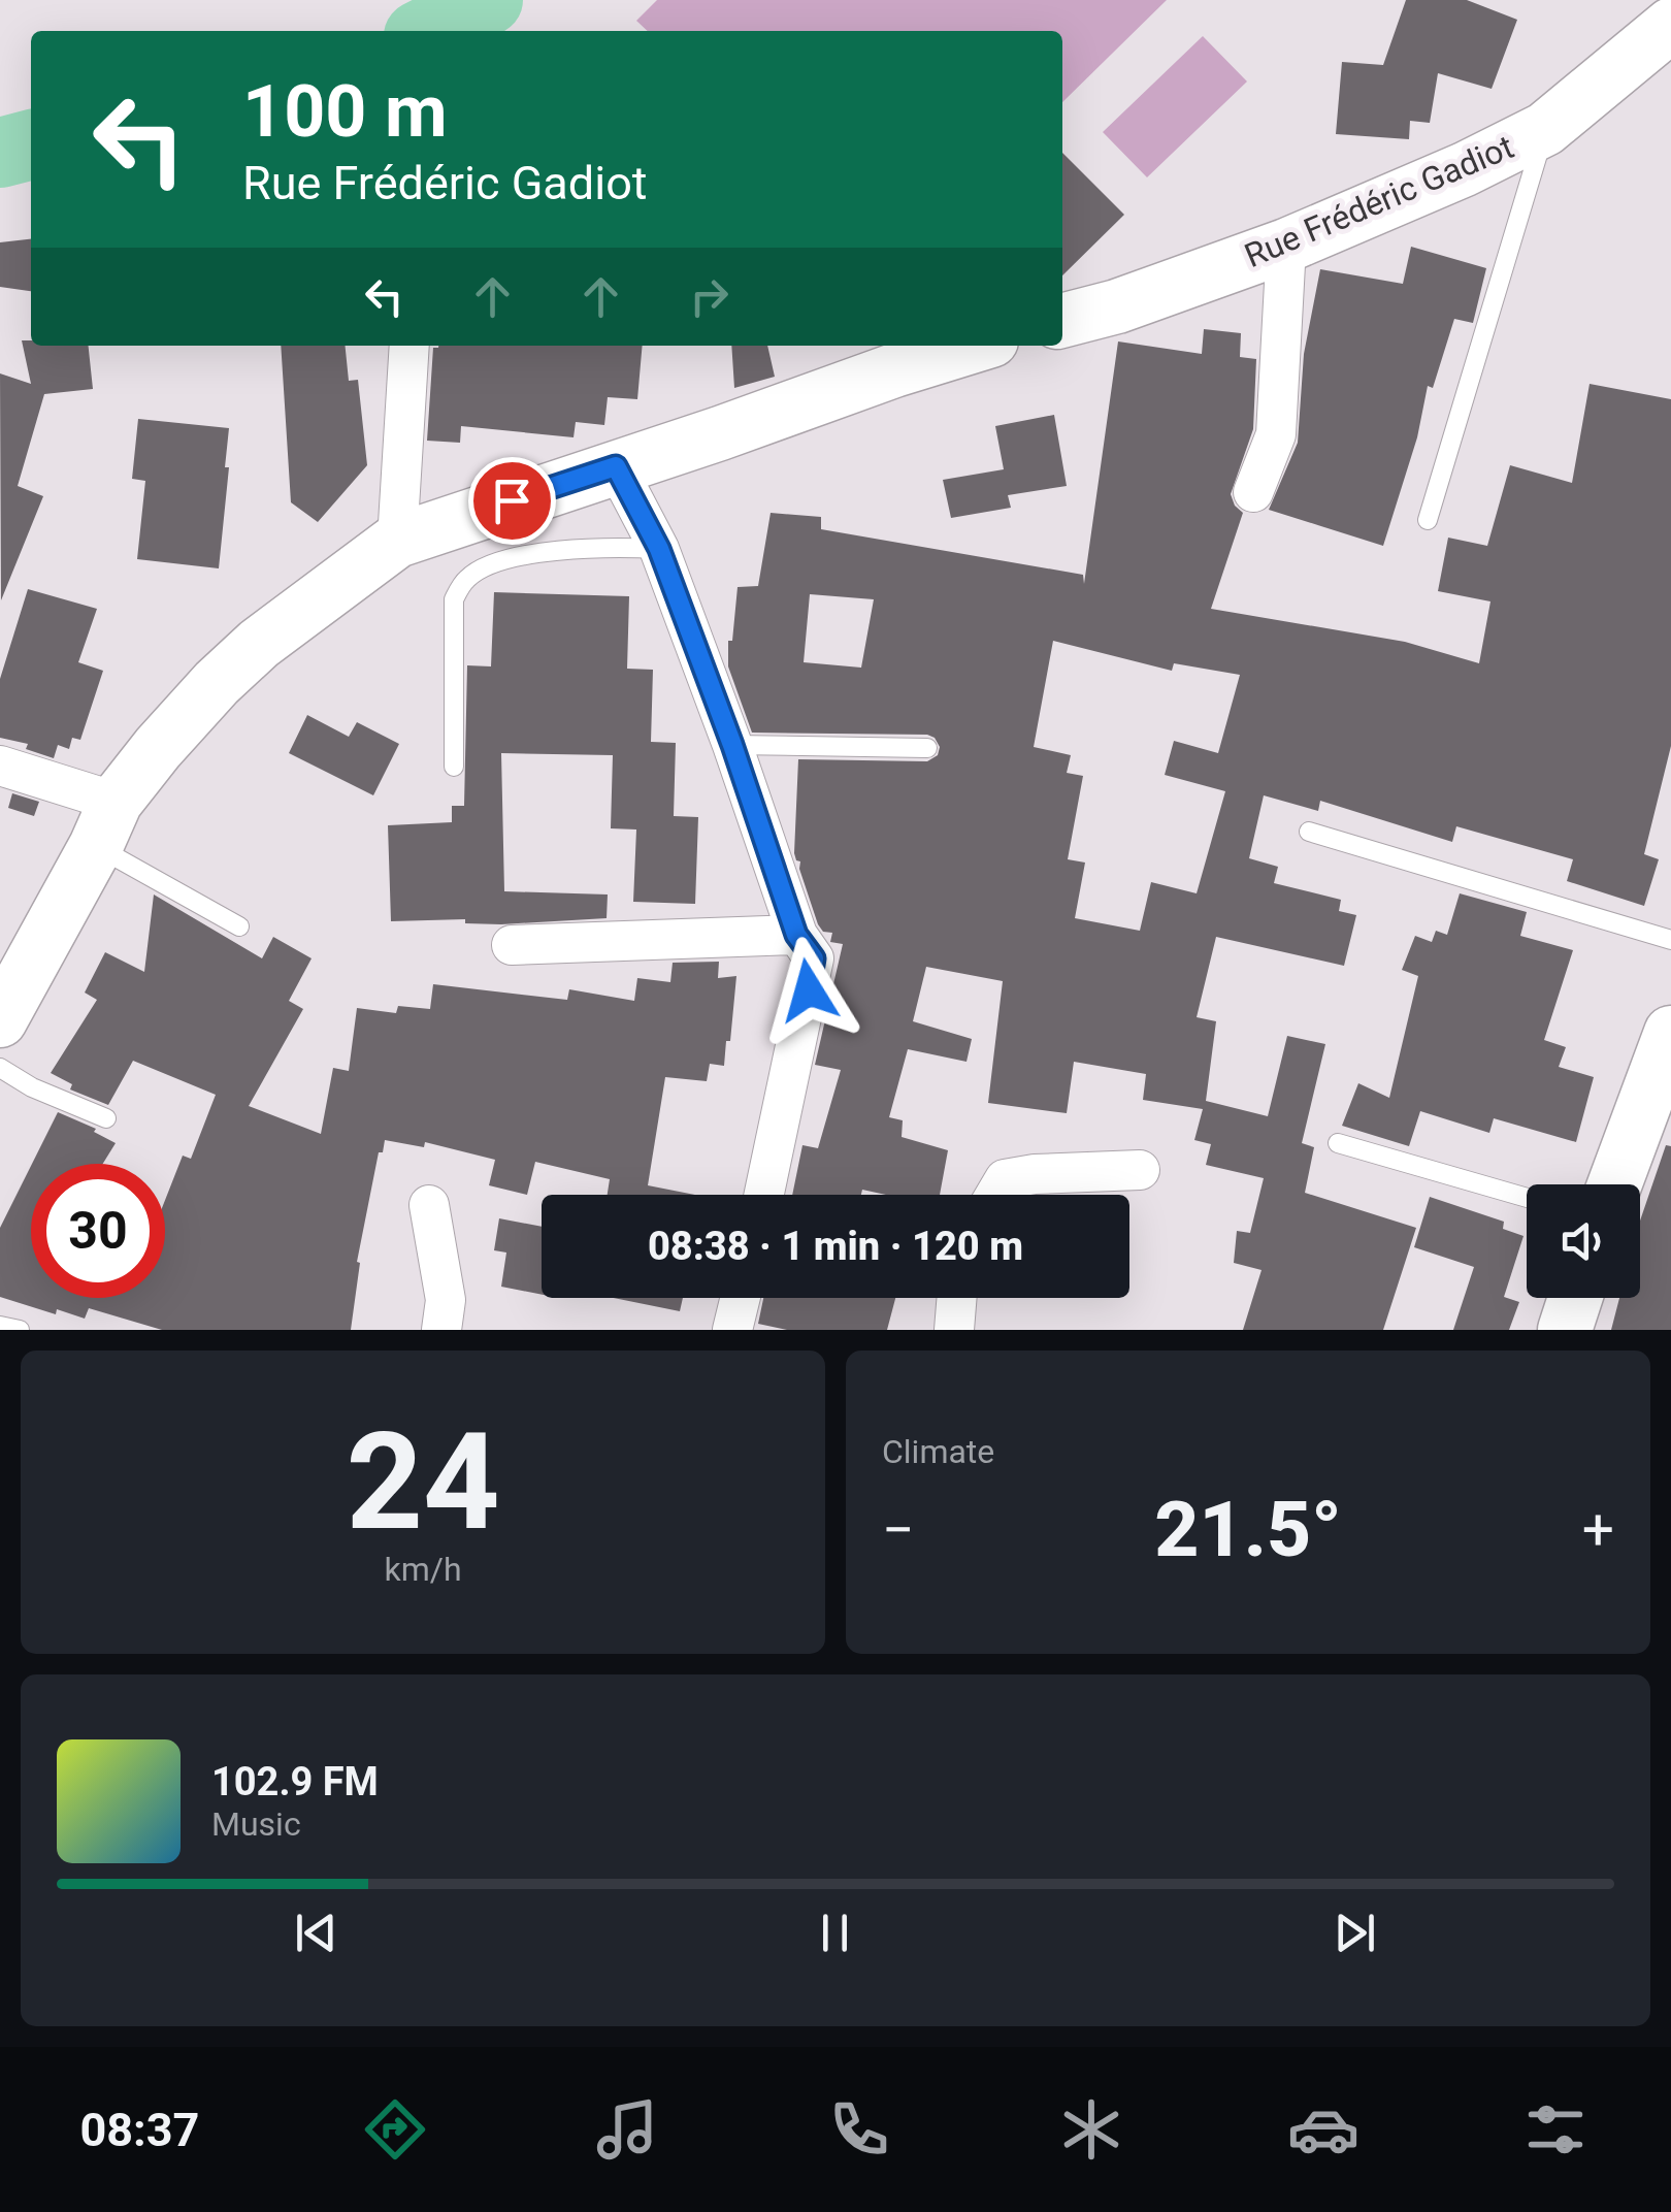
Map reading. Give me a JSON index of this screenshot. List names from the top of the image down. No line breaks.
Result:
{"streets":{"main road":["Rue Frédéric Gadiot"]},"page":{"turn":["100 m","Rue Frédéric Gadiot"],"limit":"30","trip":"08:38 · 1 min · 120 m","tile":[["24","km/h"],"Climate"],"heat":["−","21.5°","+"],"song":["102.9 FM","Music"],"tabs":"08:37"}}
